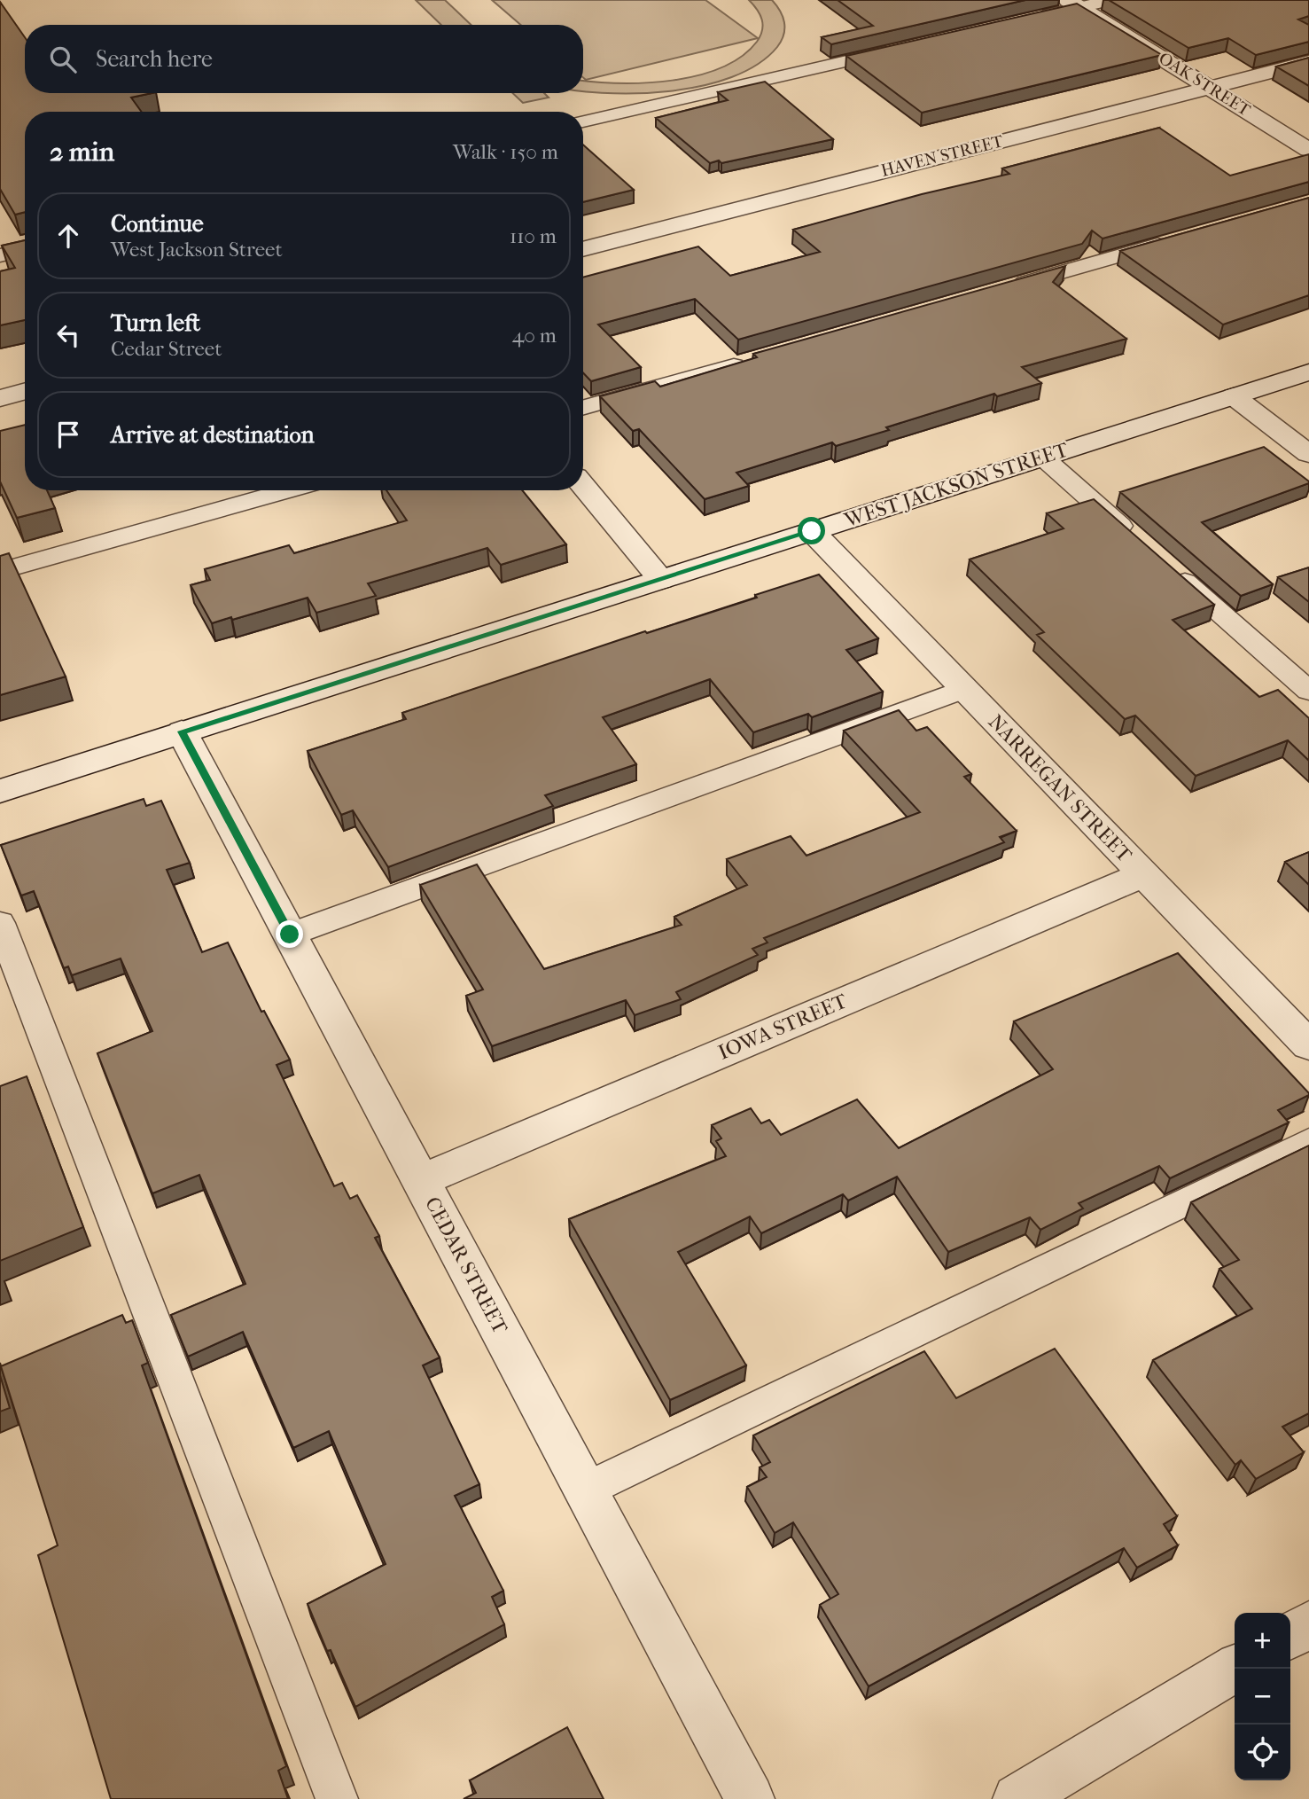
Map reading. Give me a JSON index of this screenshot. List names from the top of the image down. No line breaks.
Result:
{"streets":{"street":["OAK STREET","HAVEN STREET","WEST JACKSON STREET","NARREGAN STREET","IOWA STREET","CEDAR STREET"]},"crossings":[["OAK STREET","HAVEN STREET"],["WEST JACKSON STREET","NARREGAN STREET"],["WEST JACKSON STREET","CEDAR STREET"],["NARREGAN STREET","IOWA STREET"],["IOWA STREET","CEDAR STREET"]],"page":{"search":"Search here","heading":["2 min","Walk · 150 m"],"list":[["Continue","West Jackson Street","110 m"],["Turn left","Cedar Street","40 m"],"Arrive at destination"],"map_buttons":["+","−"]}}
